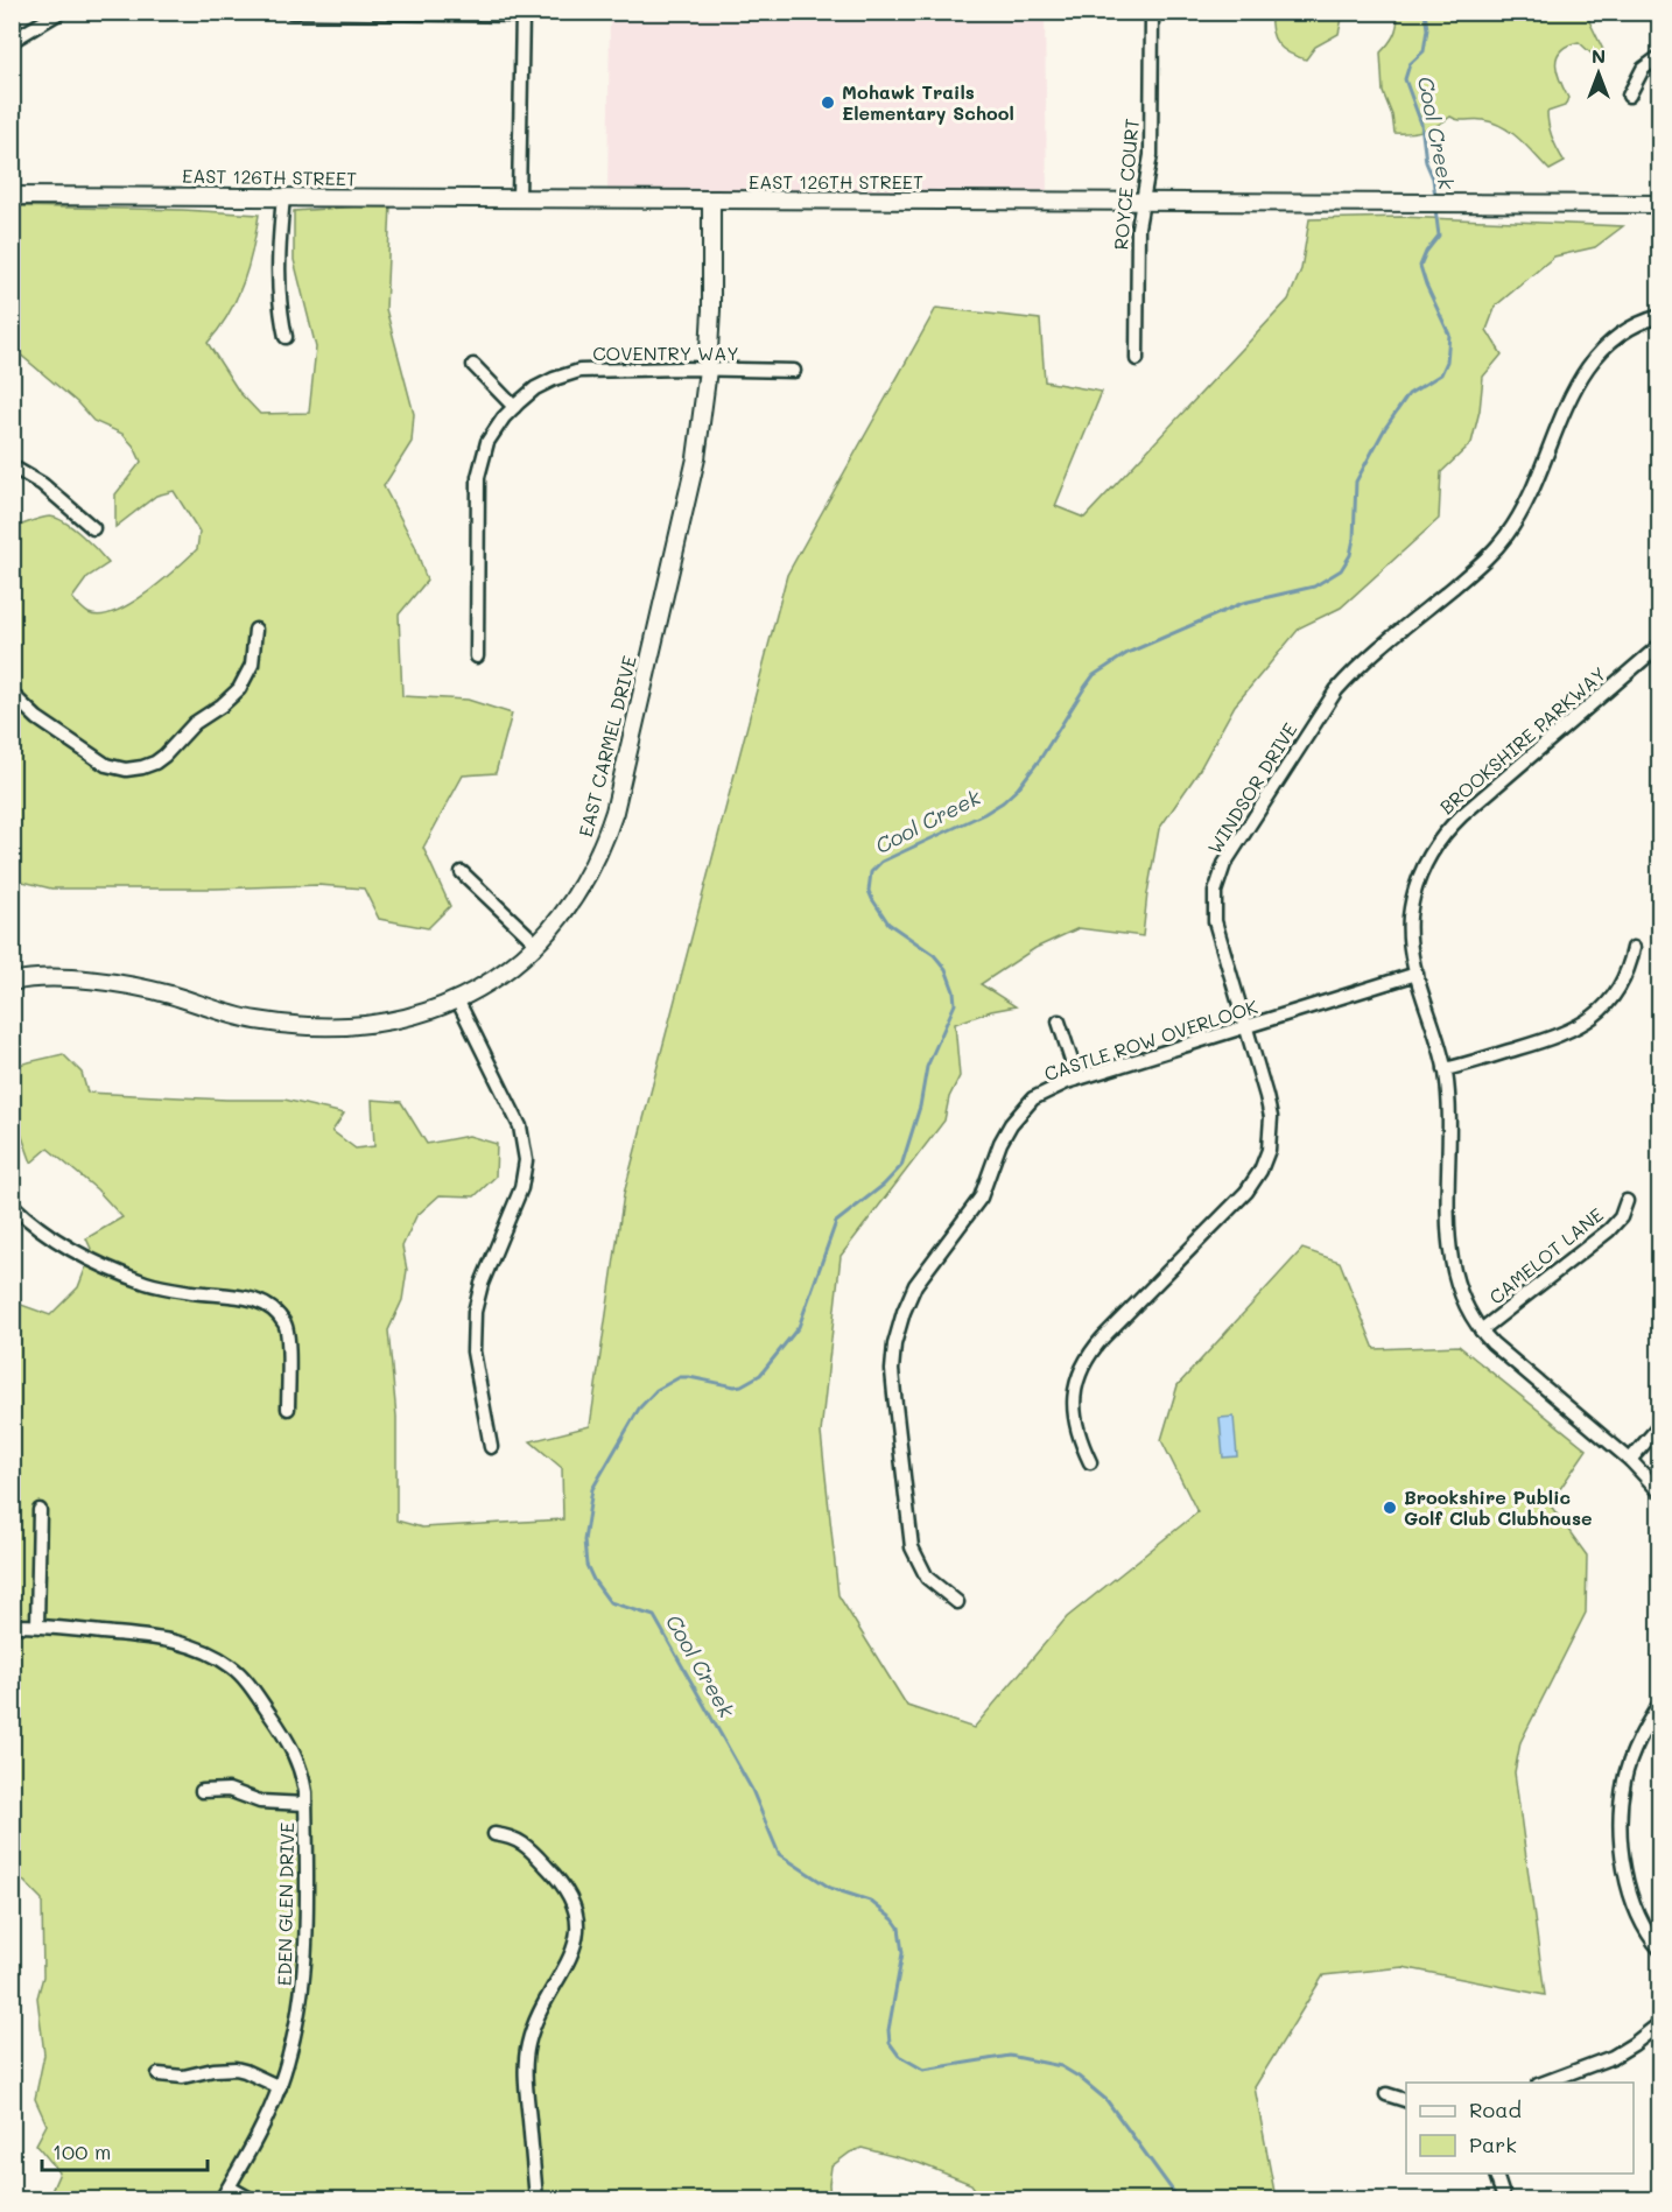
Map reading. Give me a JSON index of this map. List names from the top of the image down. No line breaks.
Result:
{"streets":{"street":["EAST 126TH STREET","ROYCE COURT","COVENTRY WAY","BROOKSHIRE PARKWAY","EAST CARMEL DRIVE","WINDSOR DRIVE","CASTLE ROW OVERLOOK","CAMELOT LANE","EDEN GLEN DRIVE"]},"crossings":[["EAST 126TH STREET","ROYCE COURT"],["EAST 126TH STREET","EAST CARMEL DRIVE"],["COVENTRY WAY","EAST CARMEL DRIVE"],["BROOKSHIRE PARKWAY","CASTLE ROW OVERLOOK"],["BROOKSHIRE PARKWAY","CAMELOT LANE"],["WINDSOR DRIVE","CASTLE ROW OVERLOOK"]],"water":["Cool Creek"],"places":["Mohawk Trails Elementary School","Brookshire Public Golf Club Clubhouse"],"legend":["Road","Park"],"scale_bar":"100 m","north":"top"}
